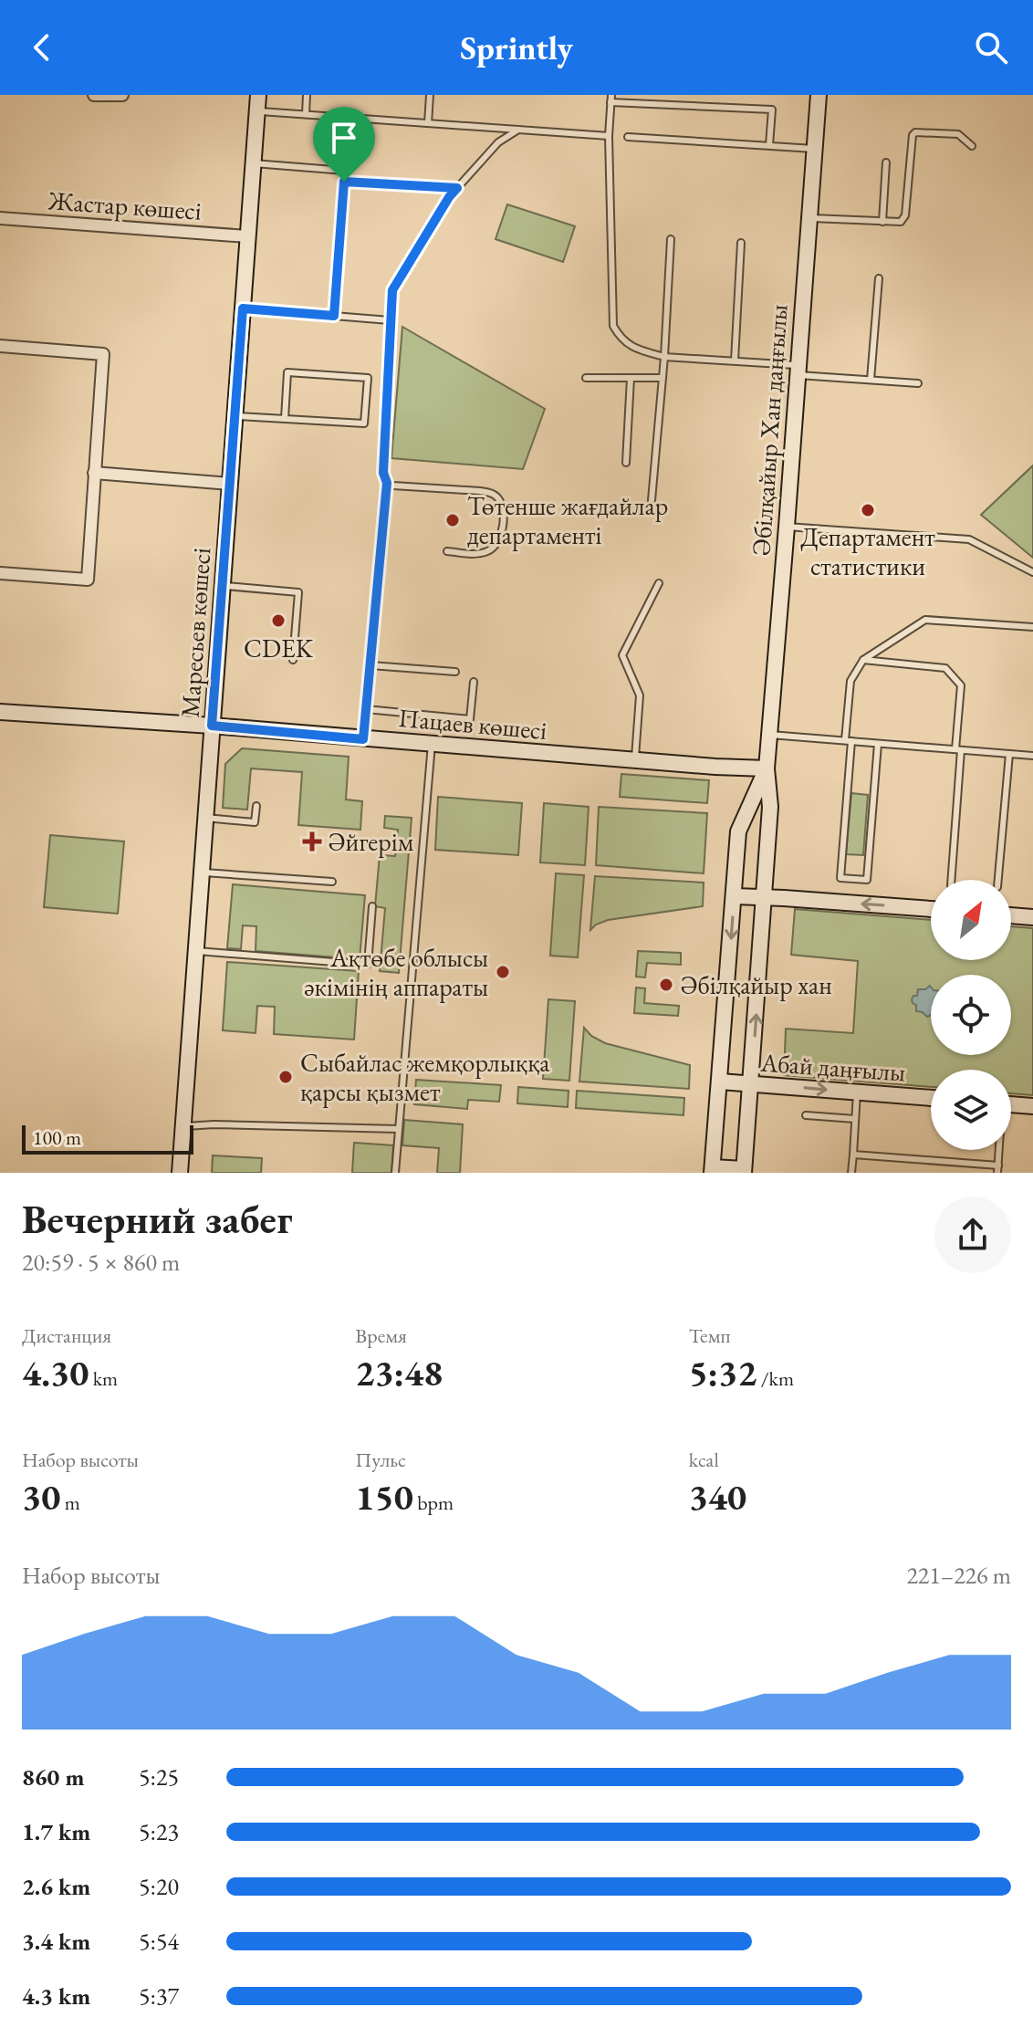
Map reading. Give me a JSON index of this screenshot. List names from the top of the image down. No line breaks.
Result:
{"streets":{"main road":["Әбілқайыр Хан даңғылы","Маресьев көшесі","Пацаев көшесі","Абай даңғылы"],"street":["Жастар көшесі"]},"crossings":[["Жастар көшесі","Маресьев көшесі"],["Әбілқайыр Хан даңғылы","Пацаев көшесі"],["Әбілқайыр Хан даңғылы","Абай даңғылы"],["Маресьев көшесі","Пацаев көшесі"]],"one_way":["Абай даңғылы"],"places":{"other":["Департамент статистики","Төтенше жағдайлар департаменті","CDEK","Ақтөбе облысы әкімінің аппараты","Әбілқайыр хан","Сыбайлас жемқорлыққа қарсы қызмет"],"health":["Әйгерім"]},"scale_bar":"100 m","north":"top right","page":{"header":"Sprintly","scale":"100 m","heading":["Вечерний забег","20:59 · 5 × 860 m"],"stats":[["Дистанция","4.30 km"],["Время","23:48"],["Темп","5:32 /km"],["Набор высоты","30 m"],["Пульс","150 bpm"],["kcal","340"]],"chart":["Набор высоты","221–226 m"],"list":[{"name":"860 m","note":"5:25"},{"name":"1.7 km","note":"5:23"},{"name":"2.6 km","note":"5:20"},{"name":"3.4 km","note":"5:54"},{"name":"4.3 km","note":"5:37"}]}}
